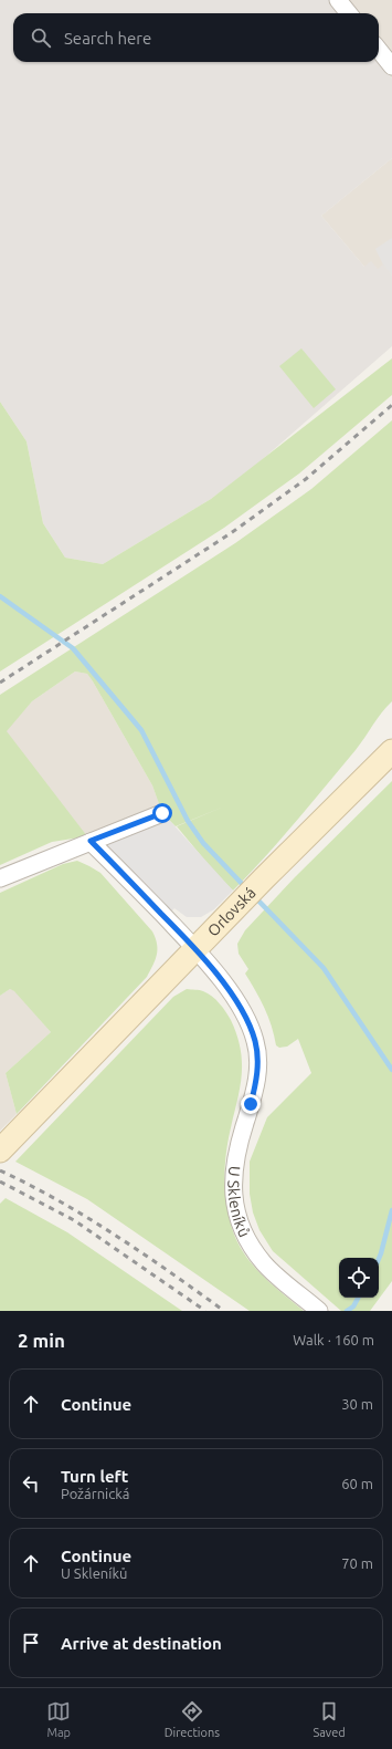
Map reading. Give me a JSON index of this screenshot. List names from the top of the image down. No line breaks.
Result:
{"streets":{"main road":["Orlovská"],"street":["U Skleníků"]},"crossings":[["Orlovská","U Skleníků"]],"page":{"search":"Search here","heading":["2 min","Walk · 160 m"],"list":[["Continue","30 m"],["Turn left","Požárnická","60 m"],["Continue","U Skleníků","70 m"],"Arrive at destination"],"nav":["Map","Directions","Saved"]}}
